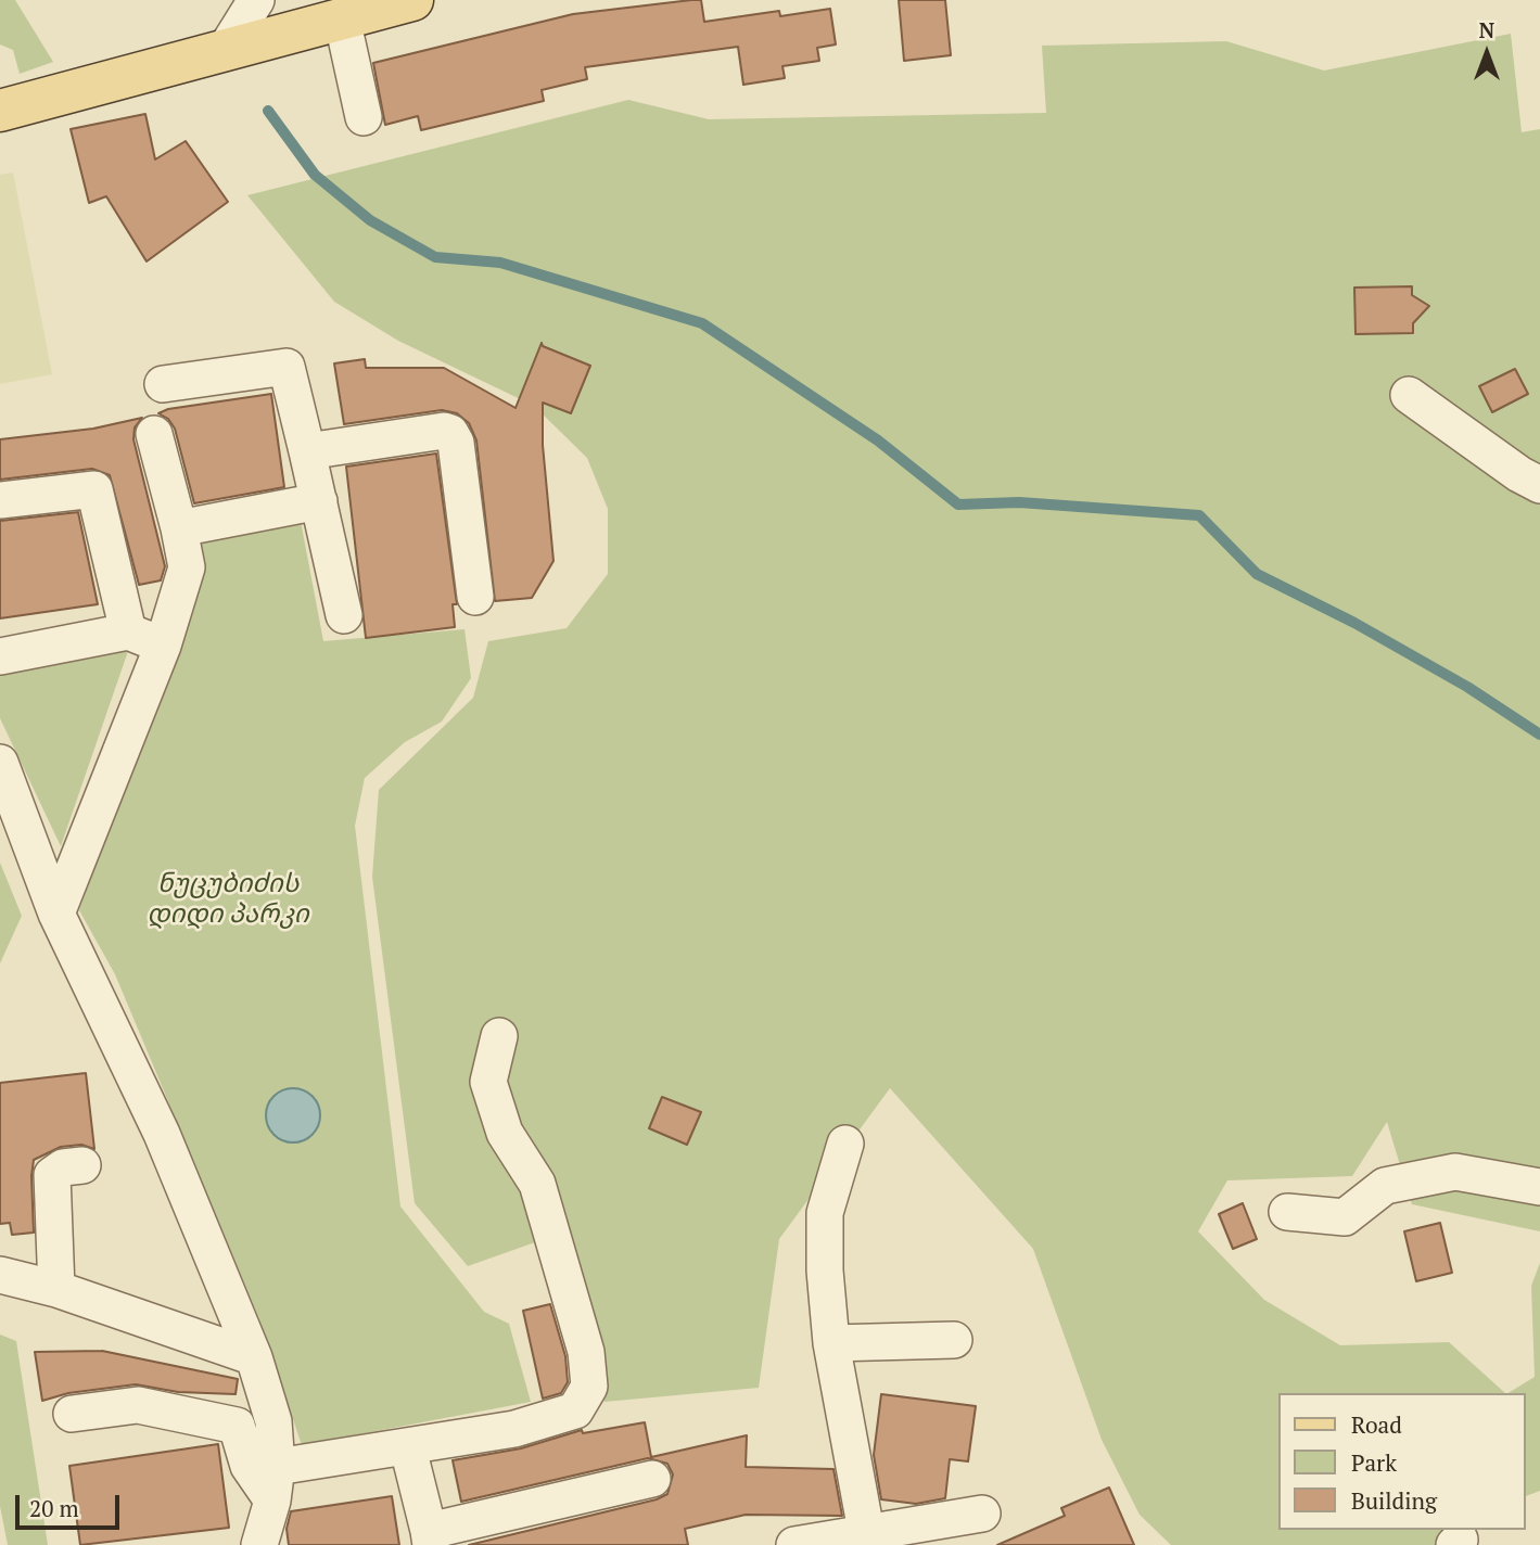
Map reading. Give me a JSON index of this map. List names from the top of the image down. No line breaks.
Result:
{"parks":["ნუცუბიძის დიდი პარკი"],"legend":["Road","Park","Building"],"scale_bar":"20 m","north":"top"}
